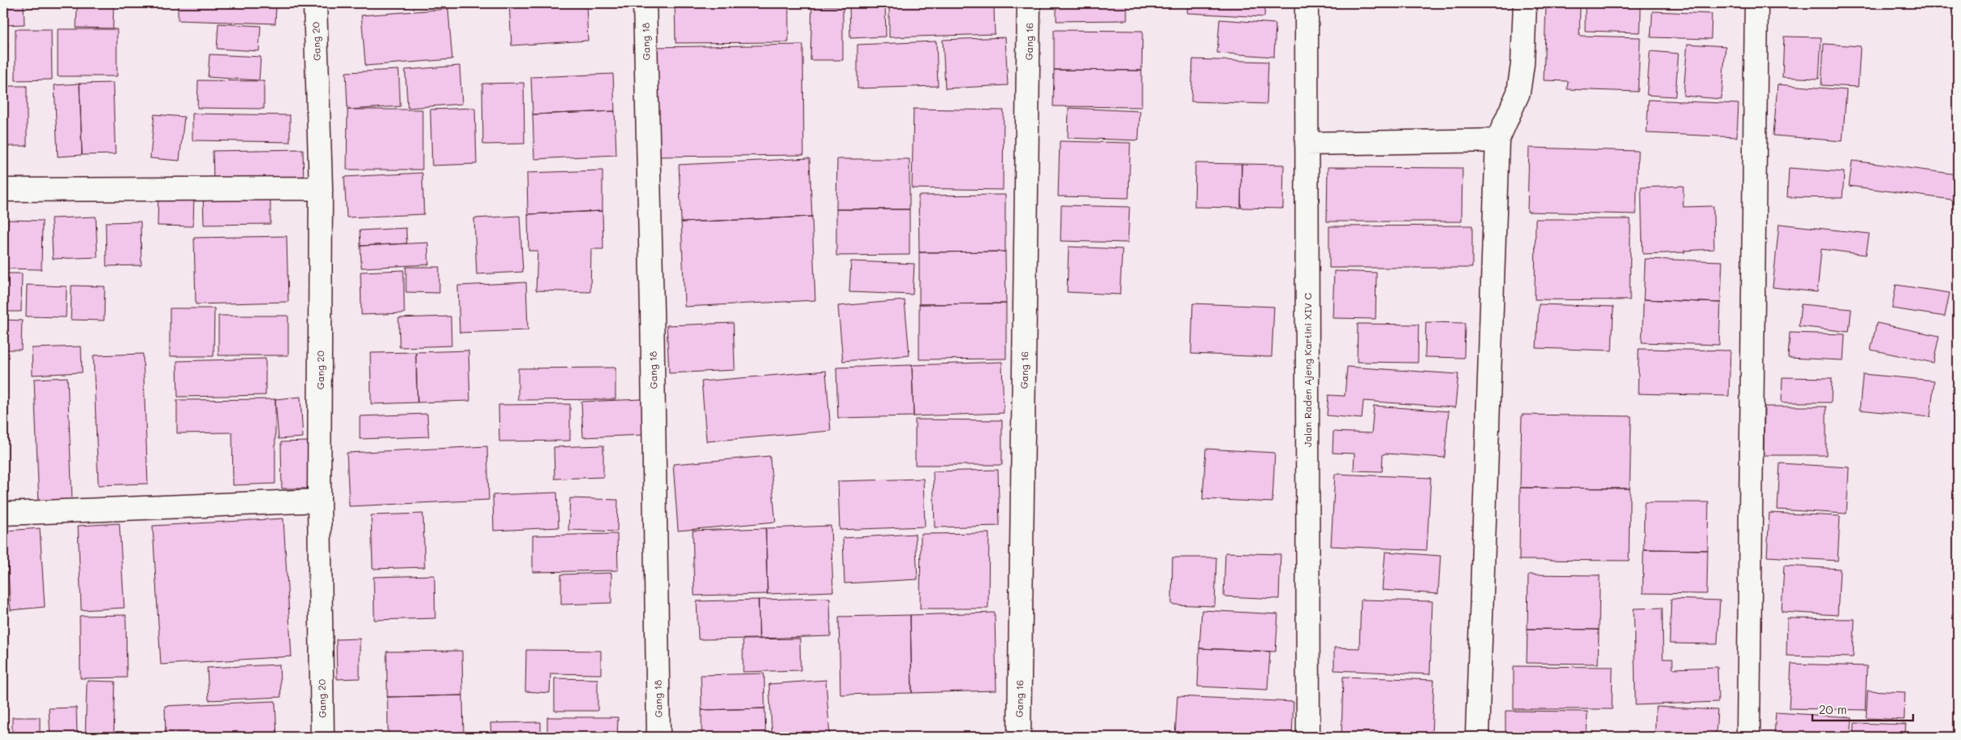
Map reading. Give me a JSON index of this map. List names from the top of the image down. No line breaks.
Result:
{"streets":{"street":["Gang 20","Gang 18","Gang 16","Jalan Raden Ajeng Kartini XIV C"]},"scale_bar":"20 m"}
